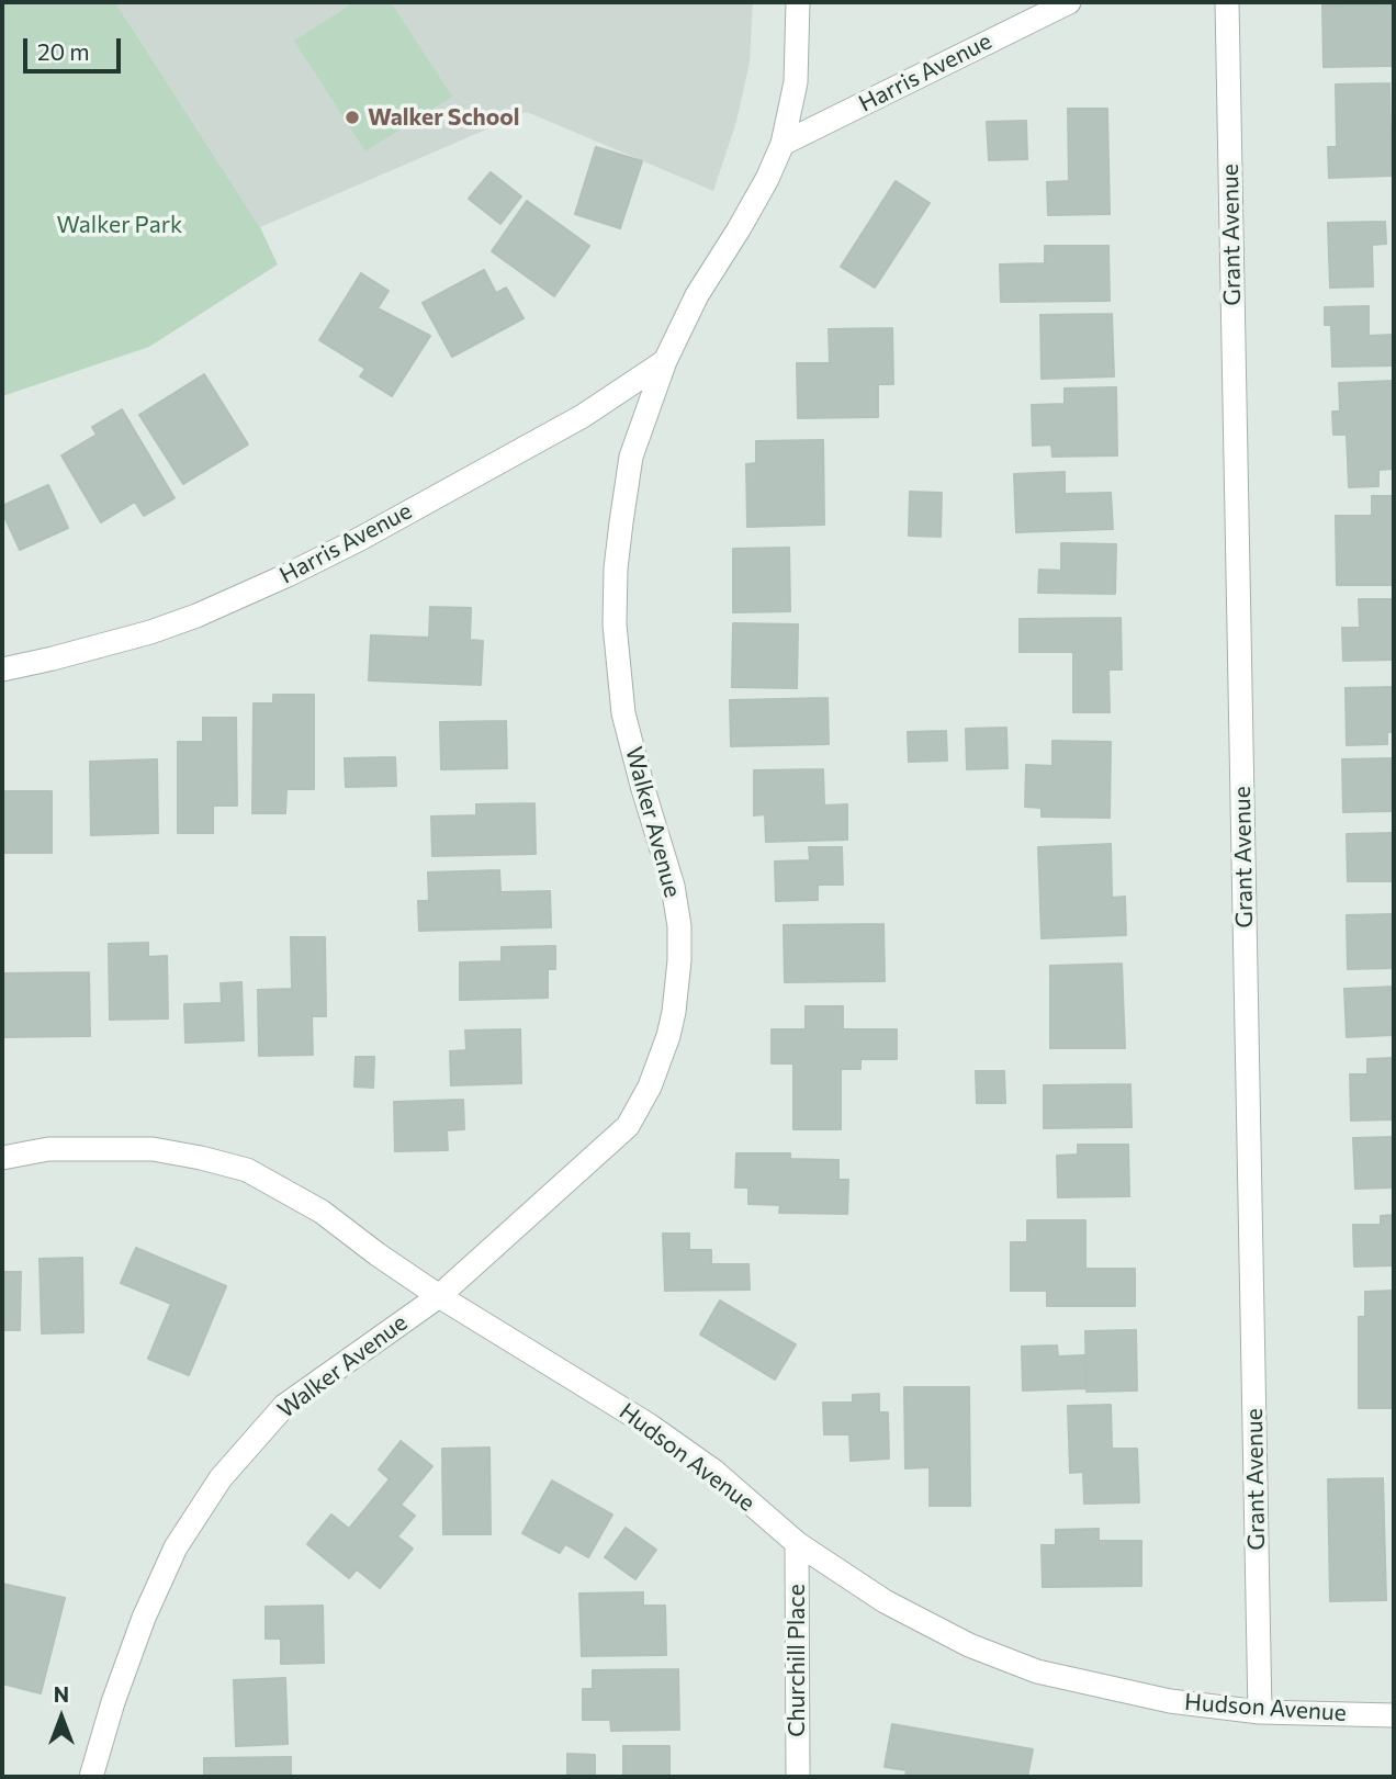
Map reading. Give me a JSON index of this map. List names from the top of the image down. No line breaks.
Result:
{"streets":{"street":["Harris Avenue","Grant Avenue","Walker Avenue","Hudson Avenue","Churchill Place"]},"crossings":[["Harris Avenue","Walker Avenue"],["Grant Avenue","Hudson Avenue"],["Walker Avenue","Hudson Avenue"],["Hudson Avenue","Churchill Place"]],"parks":["Walker Park"],"places":["Walker School"],"scale_bar":"20 m","north":"top"}
